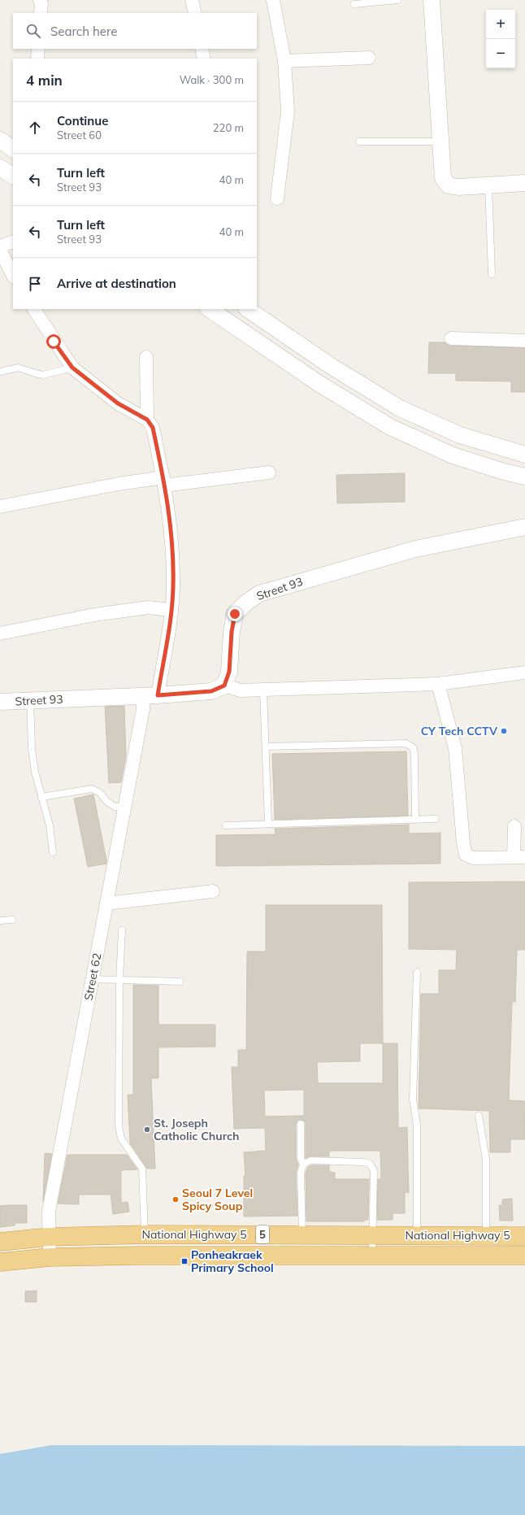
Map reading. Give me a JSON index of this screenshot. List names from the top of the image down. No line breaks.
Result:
{"streets":{"highway":["National Highway 5","5"],"street":["Street 93","Street 62"]},"crossings":[["Street 93","Street 62"],["Street 62","National Highway 5"]],"places":{"other":["CY Tech CCTV","St. Joseph Catholic Church","Seoul 7 Level Spicy Soup"],"transit":["Ponheakraek Primary School"]},"page":{"map_buttons":["+","−"],"search":"Search here","heading":["4 min","Walk · 300 m"],"list":[["Continue","Street 60","220 m"],["Turn left","Street 93","40 m"],["Turn left","Street 93","40 m"],"Arrive at destination"]}}
